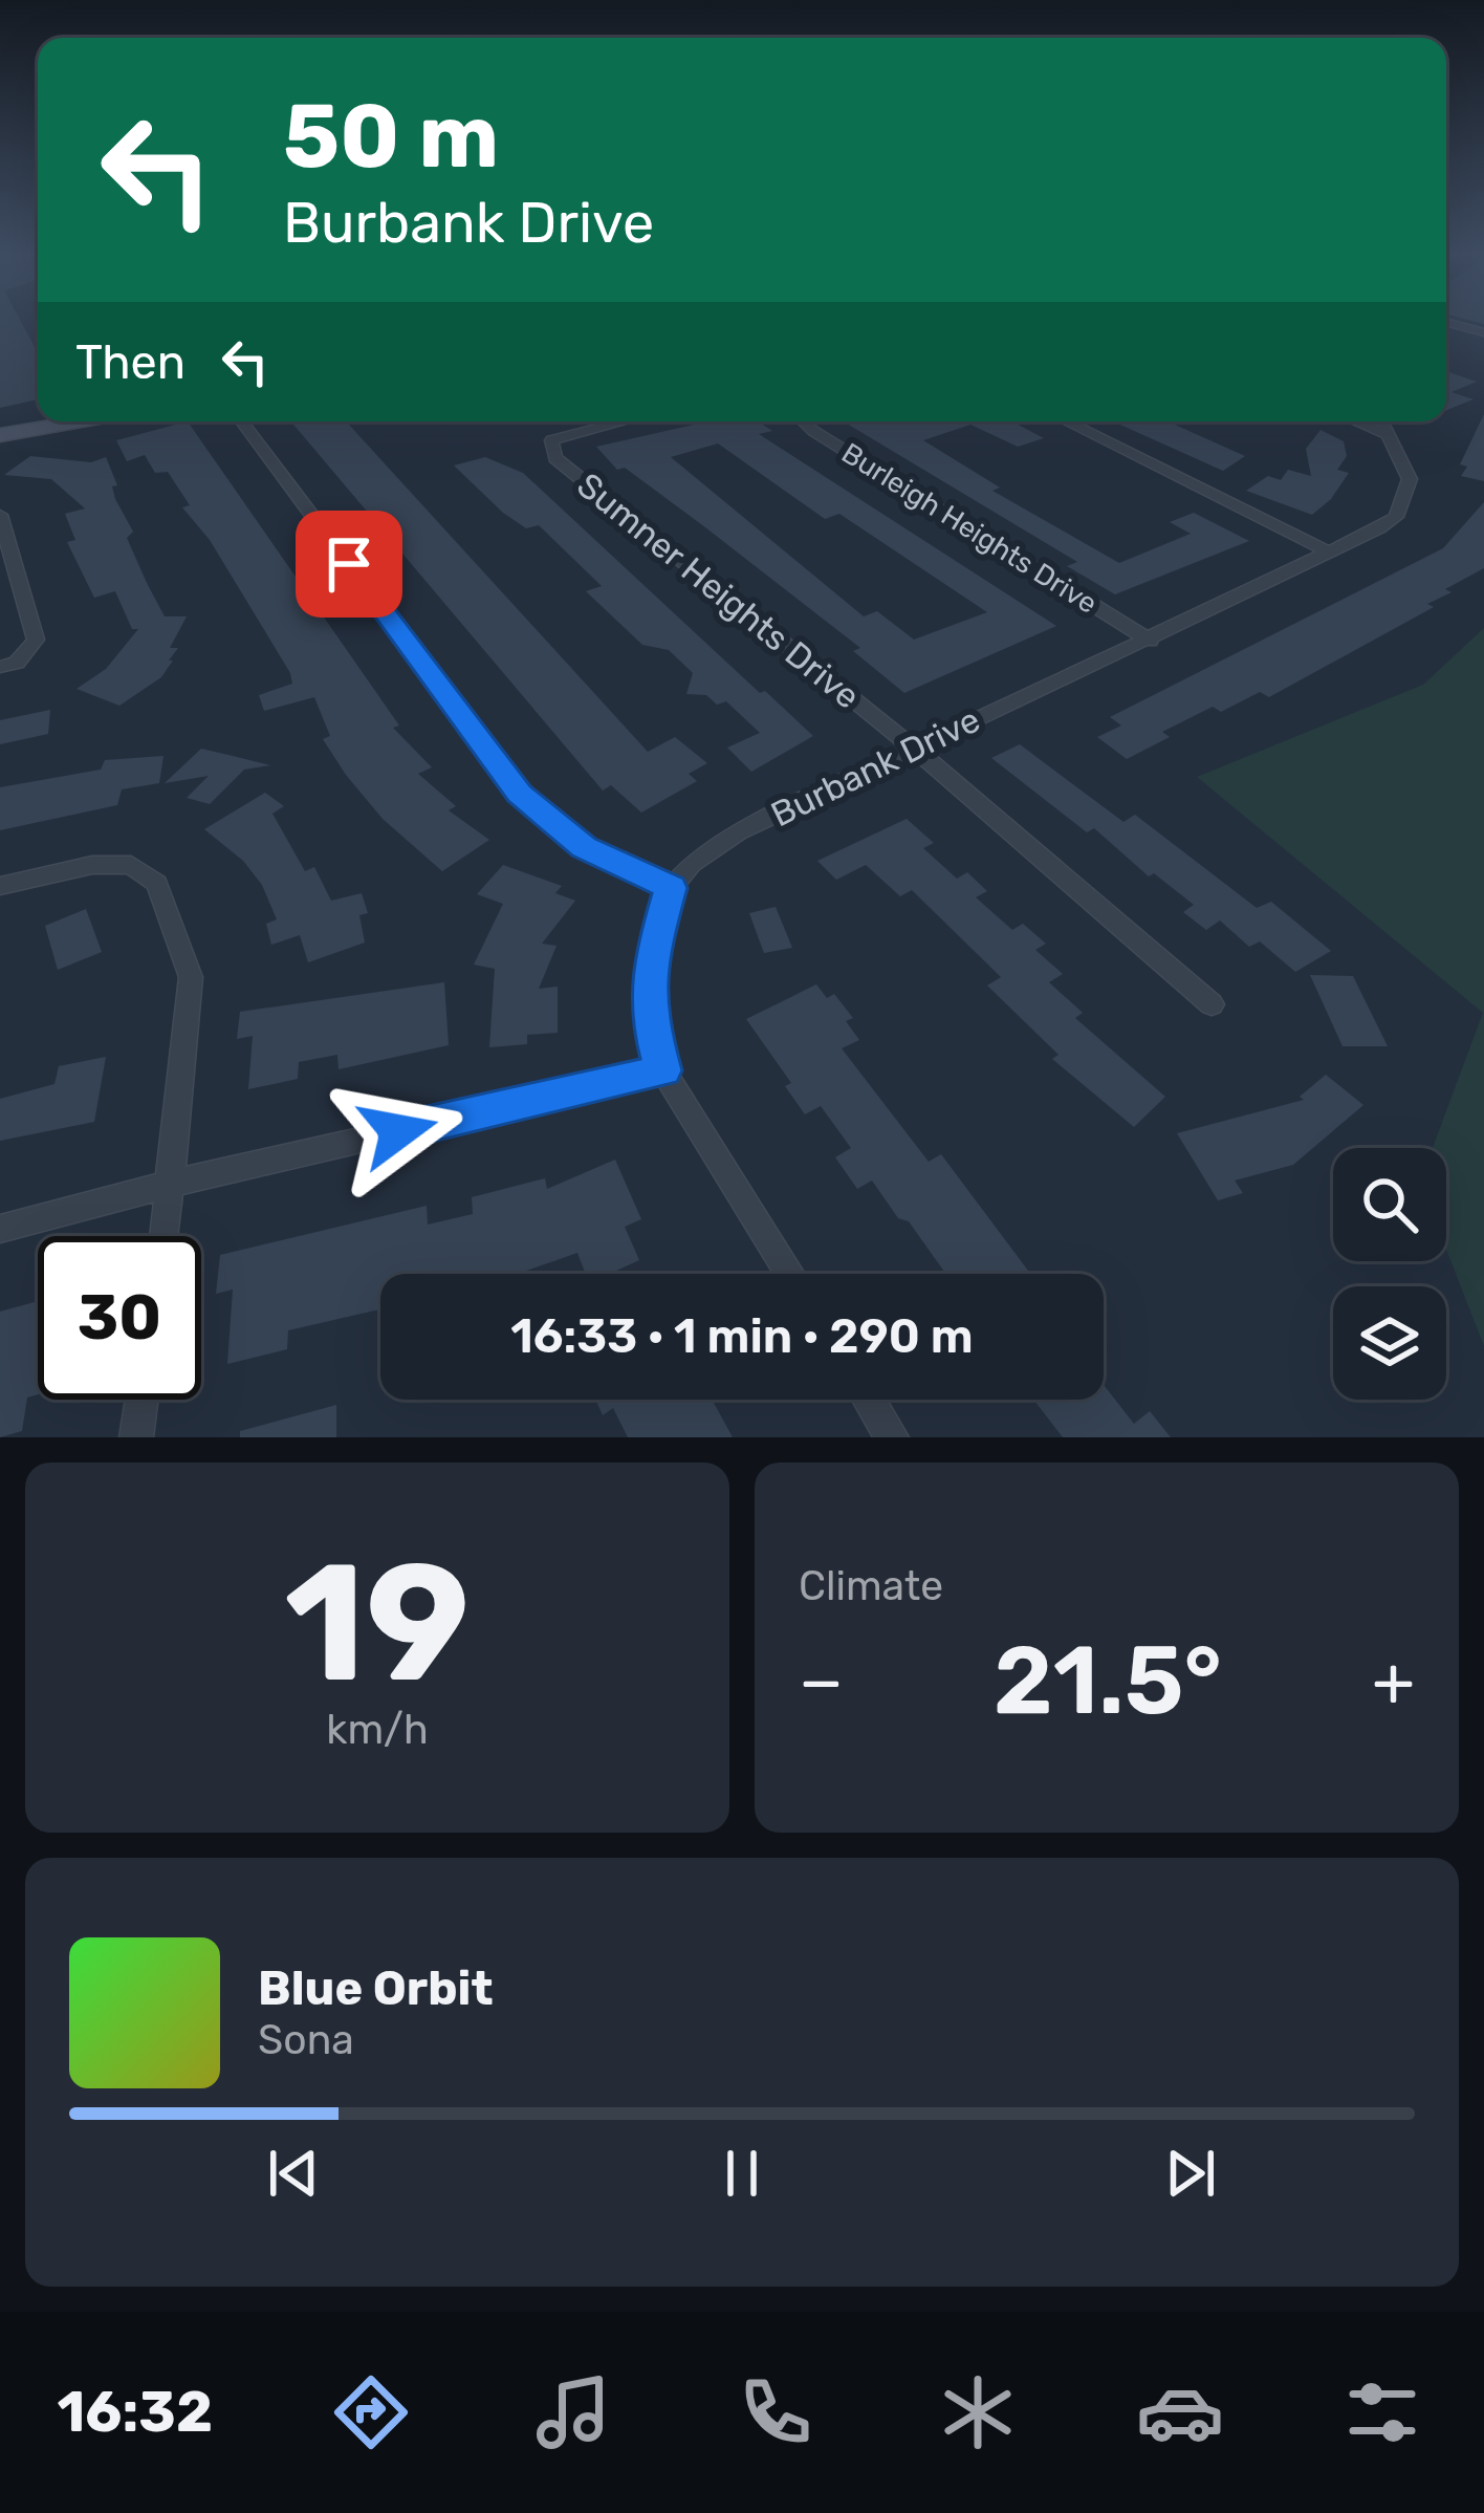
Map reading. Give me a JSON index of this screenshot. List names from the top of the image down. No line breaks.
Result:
{"streets":{"street":["Burleigh Heights Drive","Sumner Heights Drive","Burbank Drive"]},"crossings":[["Burleigh Heights Drive","Burbank Drive"],["Sumner Heights Drive","Burbank Drive"]],"page":{"turn":["50 m","Burbank Drive"],"then":"Then","limit":"30","trip":"16:33 · 1 min · 290 m","tile":[["19","km/h"],"Climate"],"heat":["−","21.5°","+"],"song":["Blue Orbit","Sona"],"tabs":"16:32"}}
